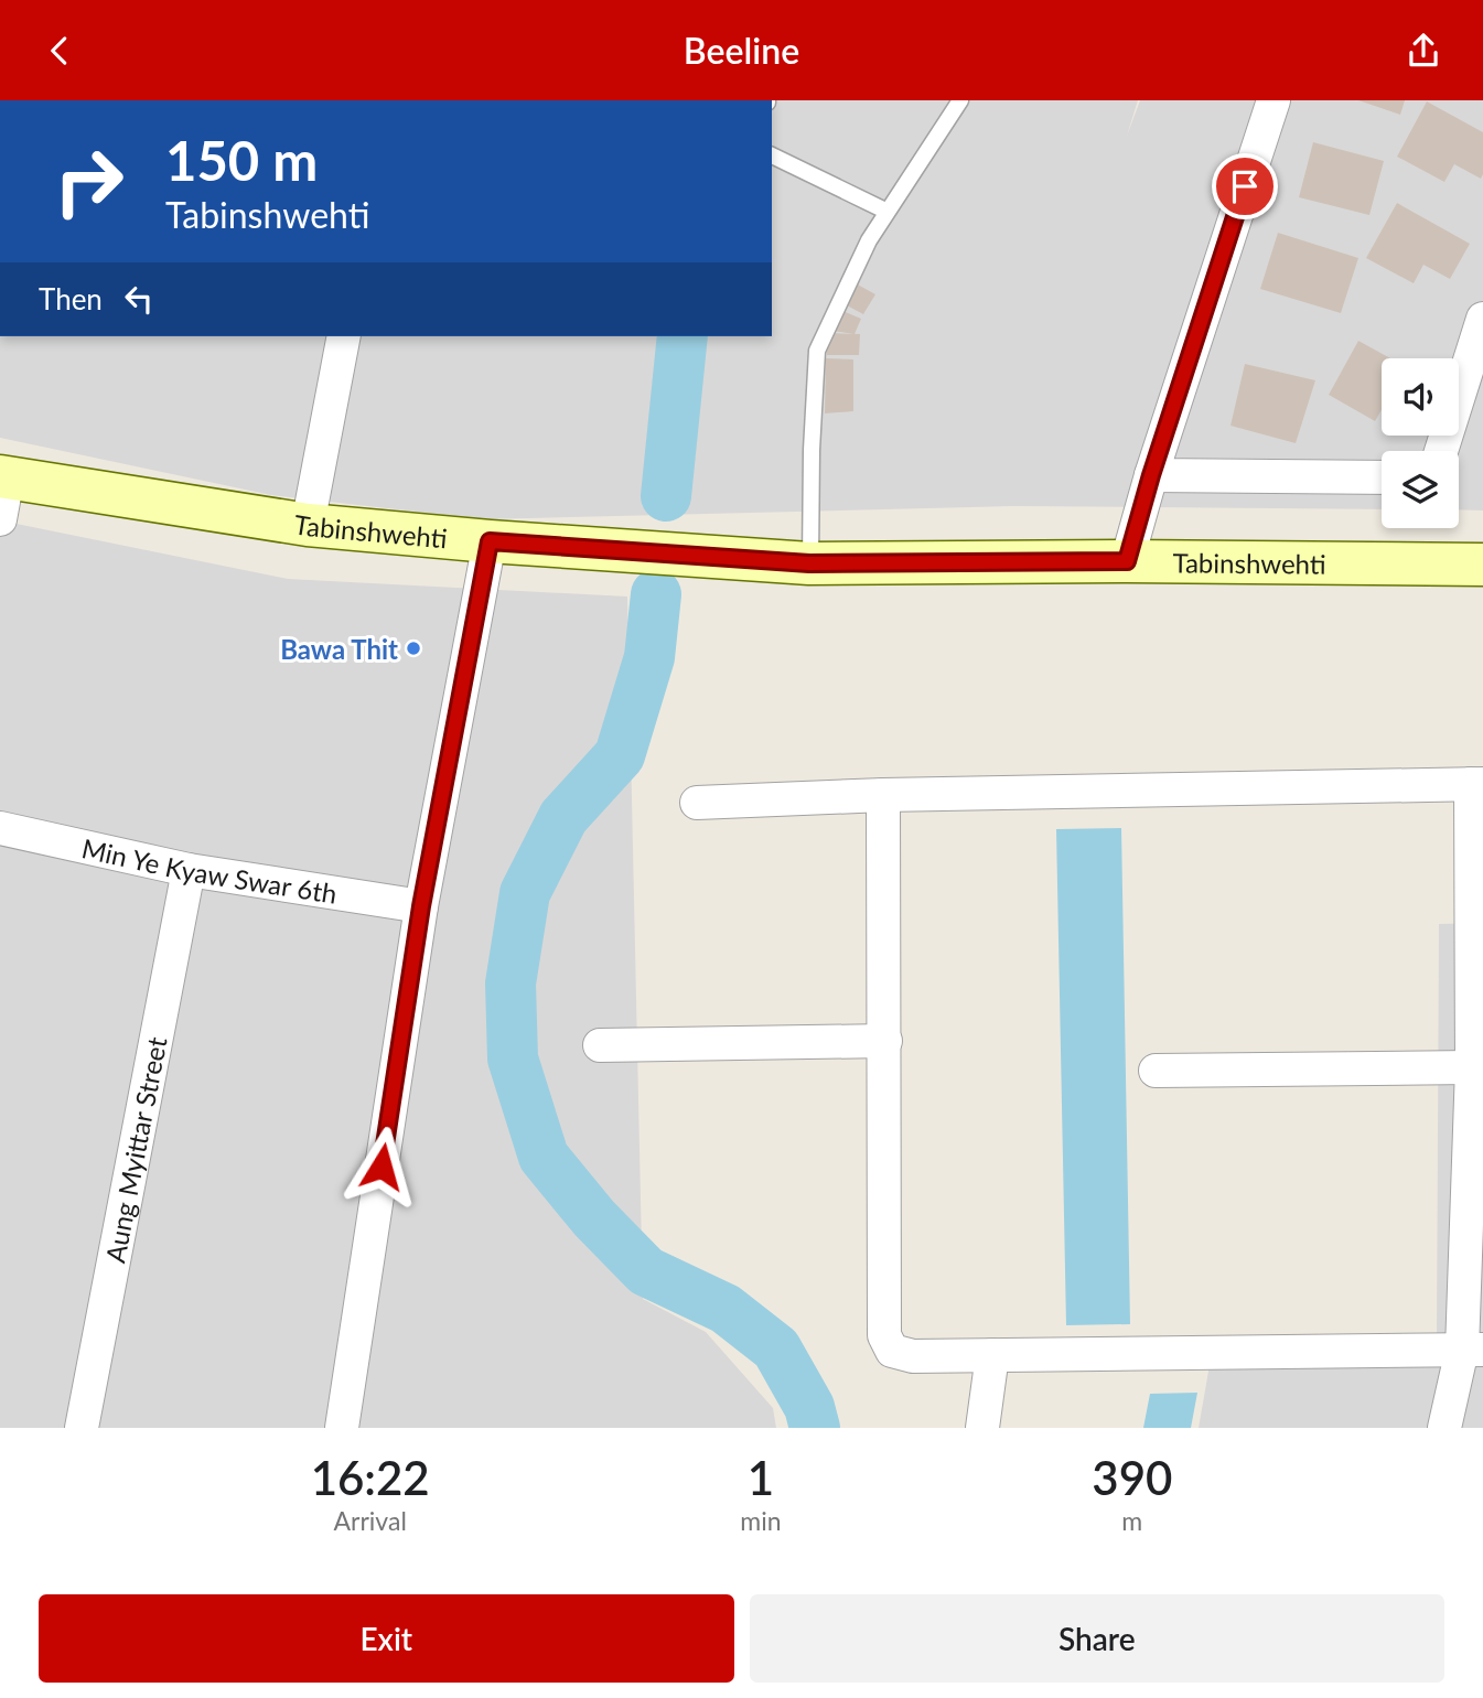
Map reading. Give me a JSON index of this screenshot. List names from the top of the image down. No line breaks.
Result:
{"streets":{"main road":["Tabinshwehti"],"street":["Min Ye Kyaw Swar 6th","Aung Myittar Street"]},"crossings":[["Min Ye Kyaw Swar 6th","Aung Myittar Street"]],"places":["Bawa Thit"],"page":{"header":"Beeline","turn":["150 m","Tabinshwehti"],"then":"Then","eta":["16:22","Arrival","1","min","390","m"],"buttons":["Exit","Share"]}}
